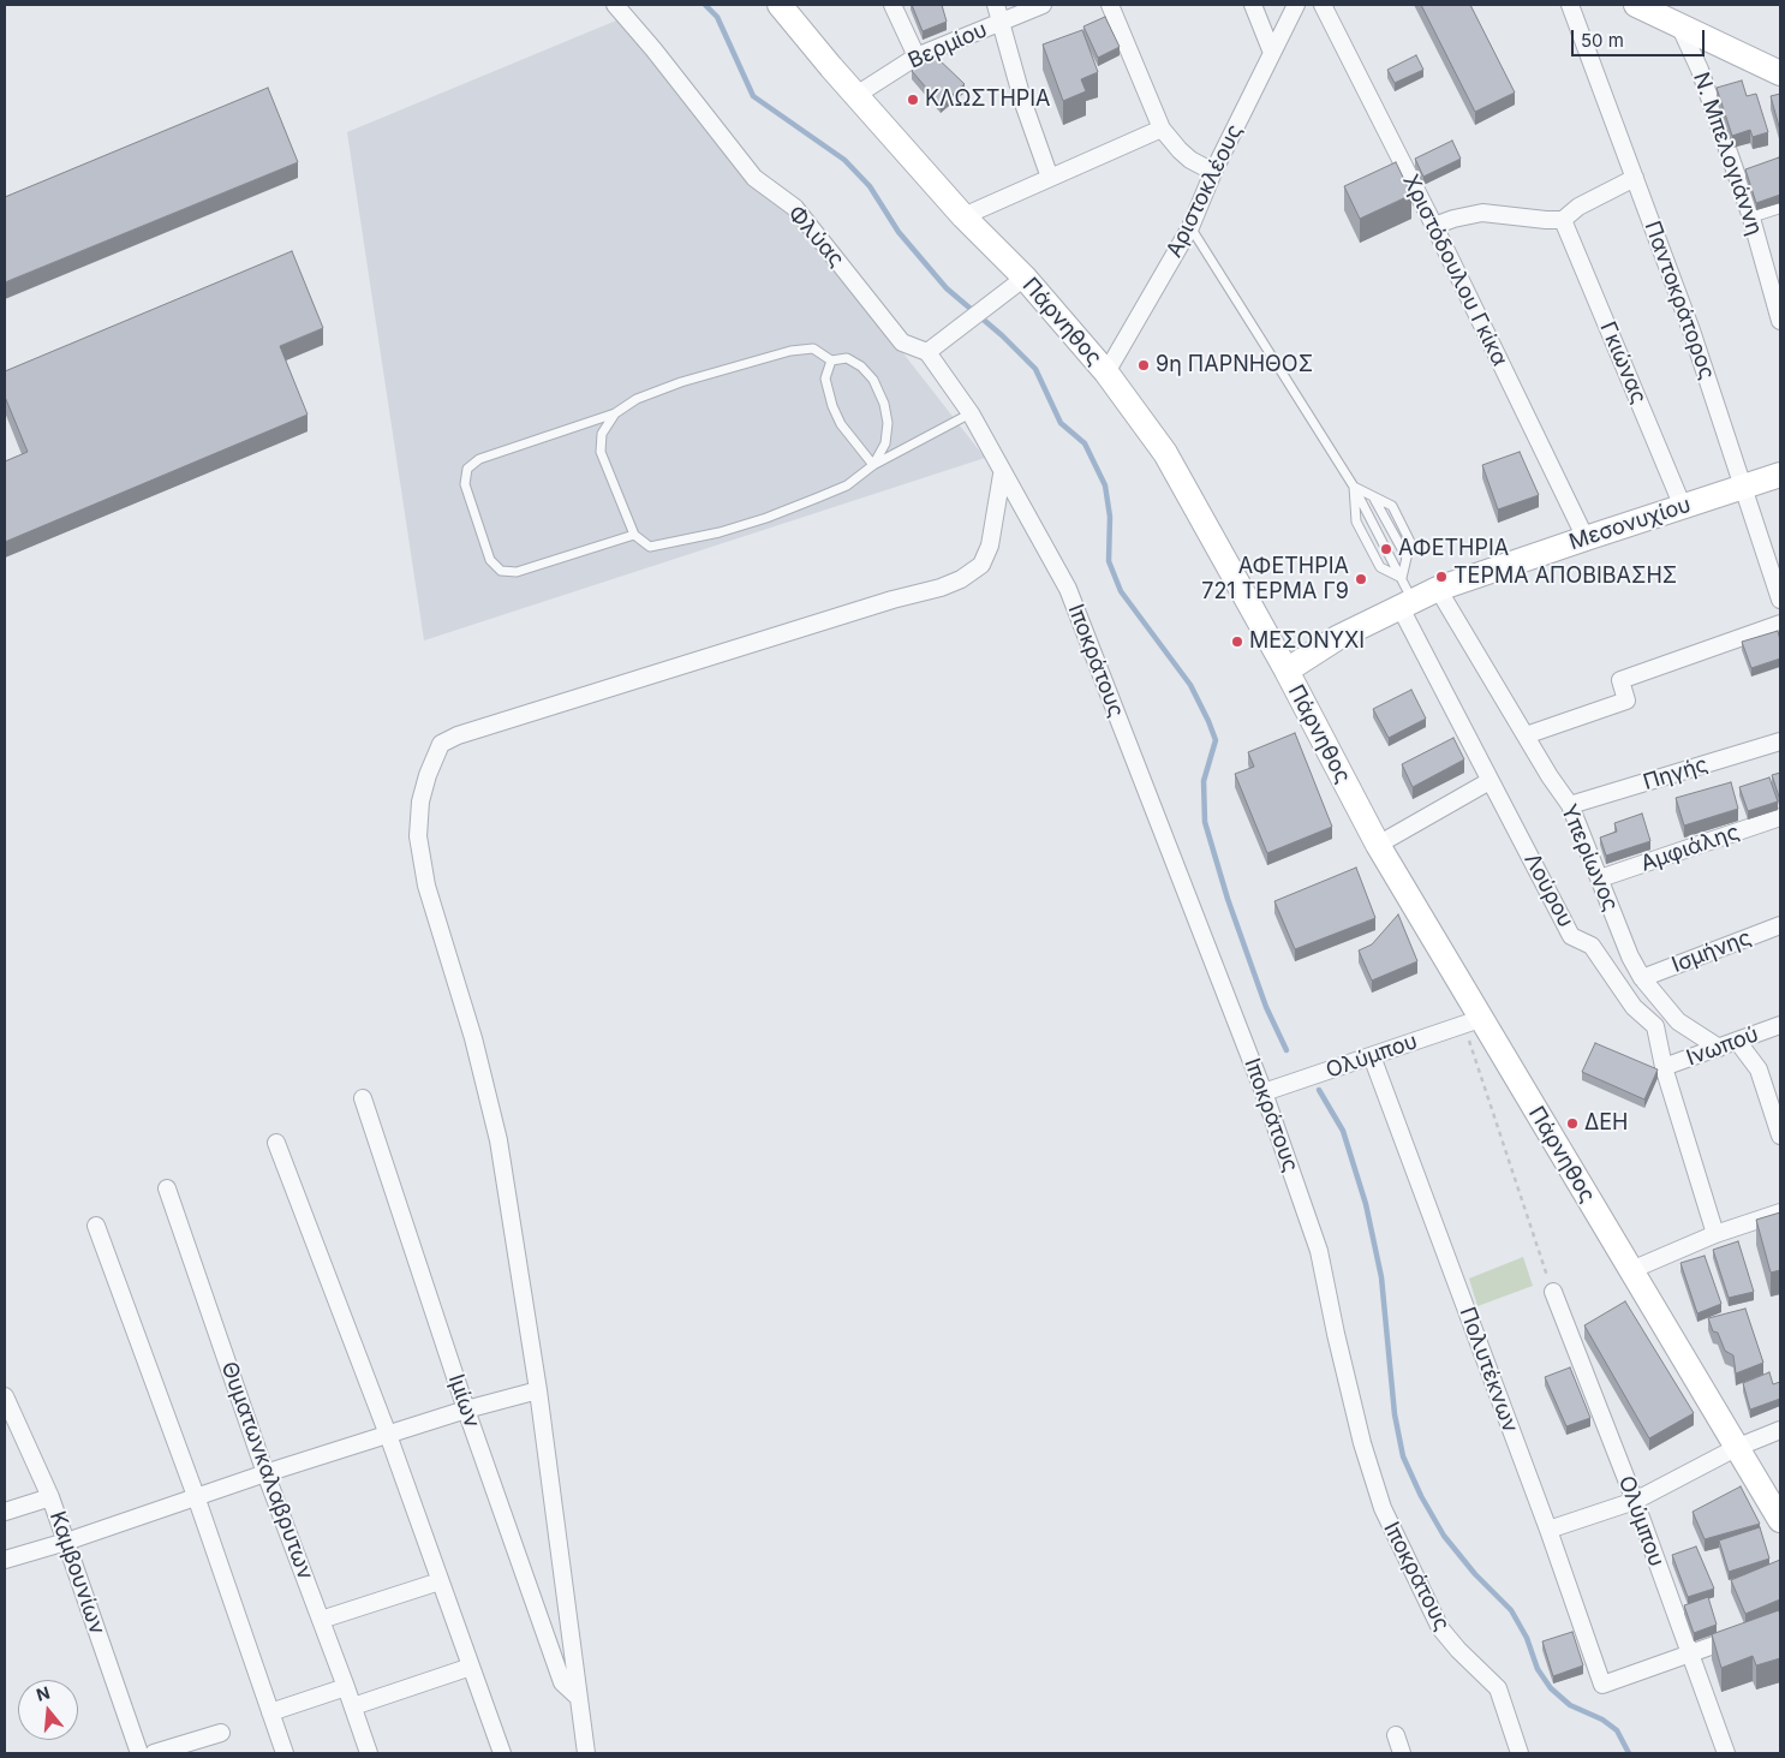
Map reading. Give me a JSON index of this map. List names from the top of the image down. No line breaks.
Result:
{"streets":{"main road":["Πάρνηθος","Μεσονυχίου"],"street":["Βερμίου","Ν. Μπελογιάννη","Αριστοκλέους","Φλύας","Χριστόδουλου Γκίκα","Παντοκράτορος","Γκιώνας","Ιποκράτους","Πηγής","Αμφιάλης","Υπερίωνος","Λούρου","Ισμήνης","Ινωπού","Ολύμπου","Πολυτέκνων","Ιμίων","Θυματωνκαλαβρυτων","Καμβουνίων"]},"crossings":[["Βερμίου","Πάρνηθος"],["Αριστοκλέους","Πάρνηθος"],["Χριστόδουλου Γκίκα","Μεσονυχίου"],["Παντοκράτορος","Μεσονυχίου"],["Πάρνηθος","Μεσονυχίου"],["Πάρνηθος","Ολύμπου"],["Γκιώνας","Μεσονυχίου"],["Μεσονυχίου","Υπερίωνος"],["Μεσονυχίου","Λούρου"],["Ιποκράτους","Ολύμπου"],["Πηγής","Υπερίωνος"],["Αμφιάλης","Υπερίωνος"],["Υπερίωνος","Ισμήνης"],["Υπερίωνος","Ινωπού"],["Λούρου","Ινωπού"],["Ολύμπου","Πολυτέκνων"]],"places":["ΚΛΩΣΤΗΡΙΑ","9η ΠΑΡΝΗΘΟΣ","ΑΦΕΤΗΡΙΑ","ΤΕΡΜΑ ΑΠΟΒΙΒΑΣΗΣ","ΑΦΕΤΗΡΙΑ 721 ΤΕΡΜΑ Γ9","ΜΕΣΟΝΥΧΙ","ΔΕΗ"],"scale_bar":"50 m","north":"top"}
